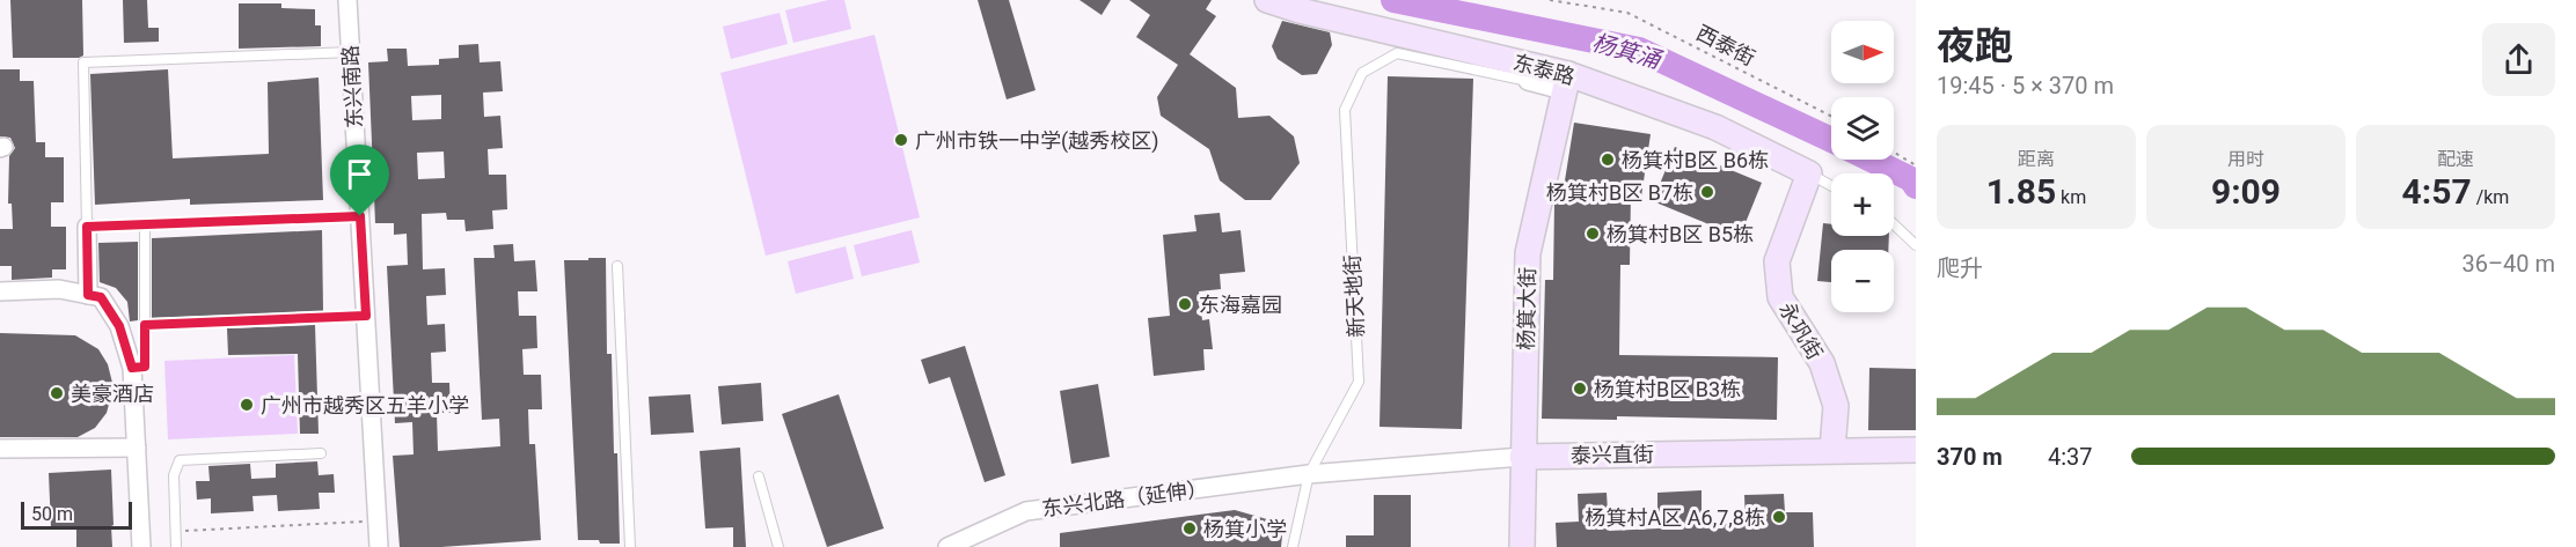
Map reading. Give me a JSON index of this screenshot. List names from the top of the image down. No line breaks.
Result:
{"streets":{"street":["东泰路","东兴南路","杨箕大街","永巩街","泰兴直街","东兴北路（延伸）"],"lane":["新天地街"],"path":["西泰街"]},"crossings":[["东泰路","杨箕大街"],["东泰路","永巩街"],["新天地街","泰兴直街"],["新天地街","东兴北路（延伸）"],["杨箕大街","泰兴直街"],["永巩街","泰兴直街"],["泰兴直街","东兴北路（延伸）"]],"water":["杨箕涌"],"places":["广州市铁一中学(越秀校区)","杨箕村B区 B6栋","杨箕村B区 B7栋","杨箕村B区 B5栋","东海嘉园","杨箕村B区 B3栋","美豪酒店","广州市越秀区五羊小学","杨箕村A区 A6,7,8栋","杨箕小学"],"scale_bar":"50 m","north":"right","page":{"heading":["夜跑","19:45 · 5 × 370 m"],"map_buttons":["+","−"],"stats":[["距离","1.85 km"],["用时","9:09"],["配速","4:57 /km"]],"chart":["爬升","36–40 m"],"list":[{"name":"370 m","note":"4:37"}],"scale":"50 m"}}
